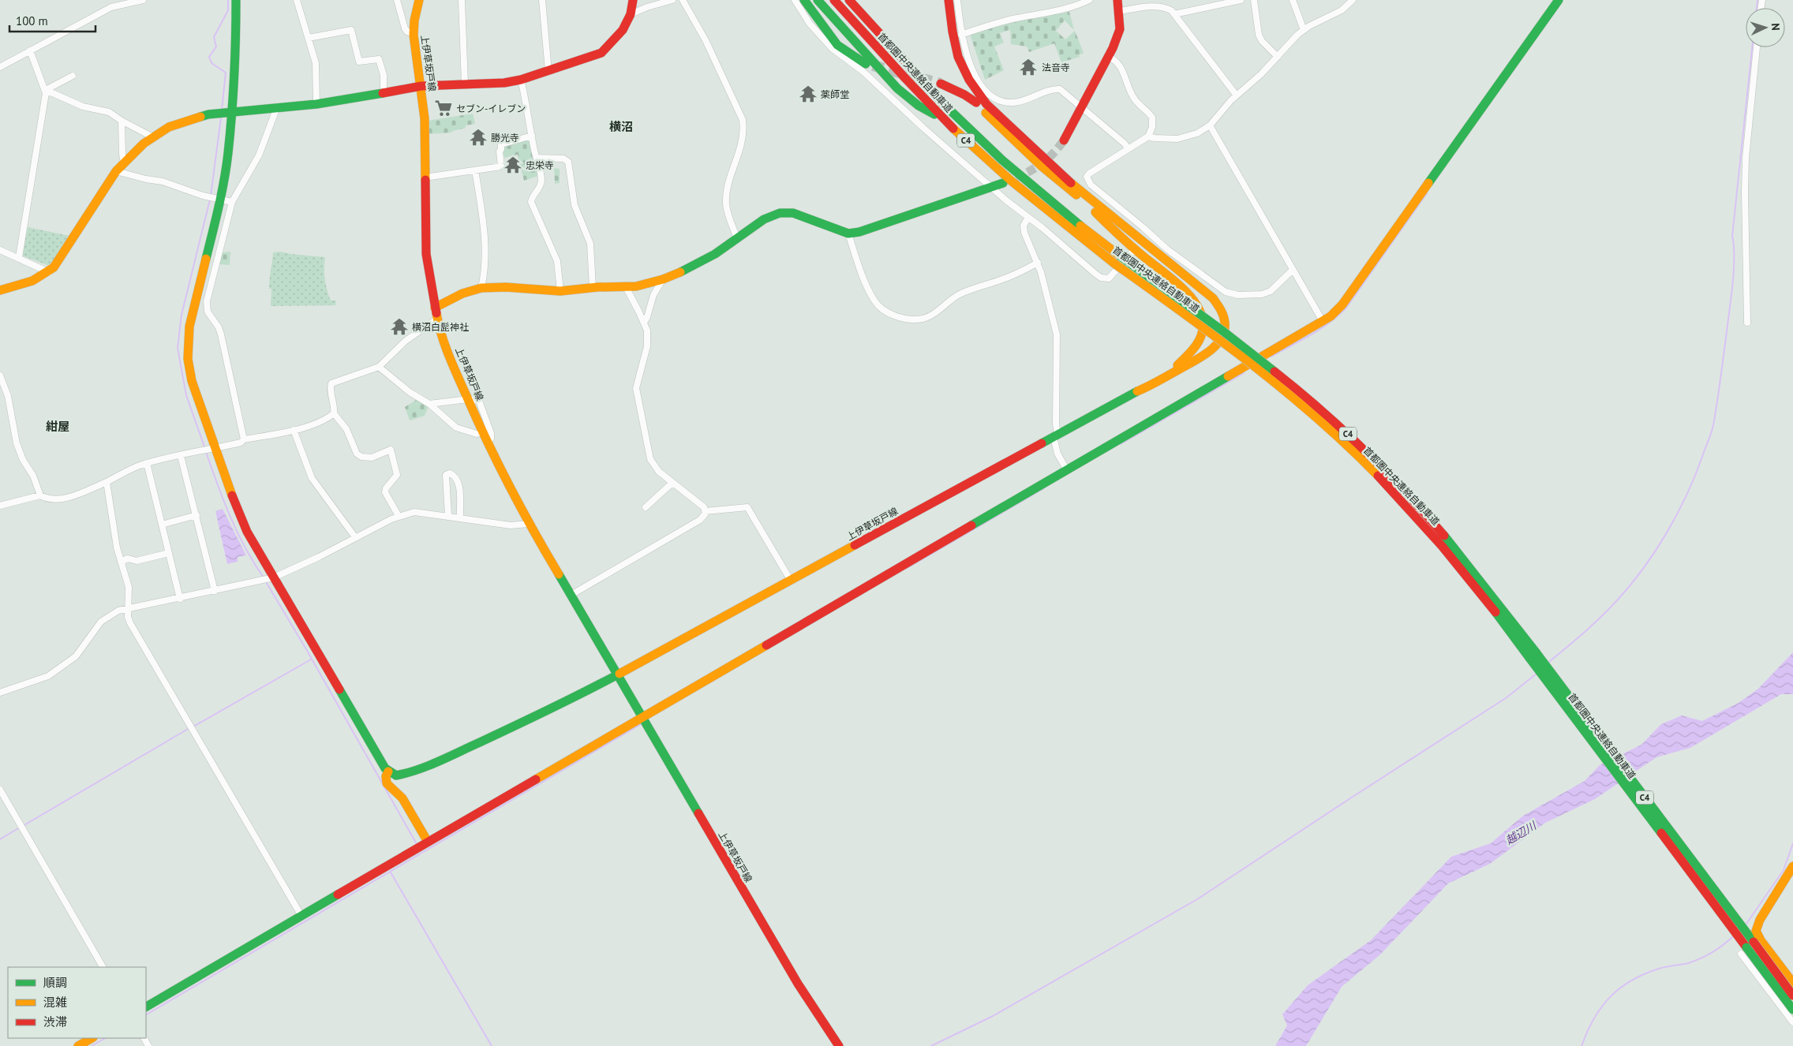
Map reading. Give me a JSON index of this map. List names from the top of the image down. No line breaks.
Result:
{"streets":{"main road":["上伊草坂戸線","首都圏中央連絡自動車道","C4"]},"districts":["横沼","紺屋"],"water":["越辺川"],"places":{"temple":["法音寺","薬師堂","勝光寺","忠栄寺","横沼白髭神社"],"supermarket":["セブン-イレブン"]},"legend":["順調","混雑","渋滞"],"scale_bar":"100 m","north":"right"}
